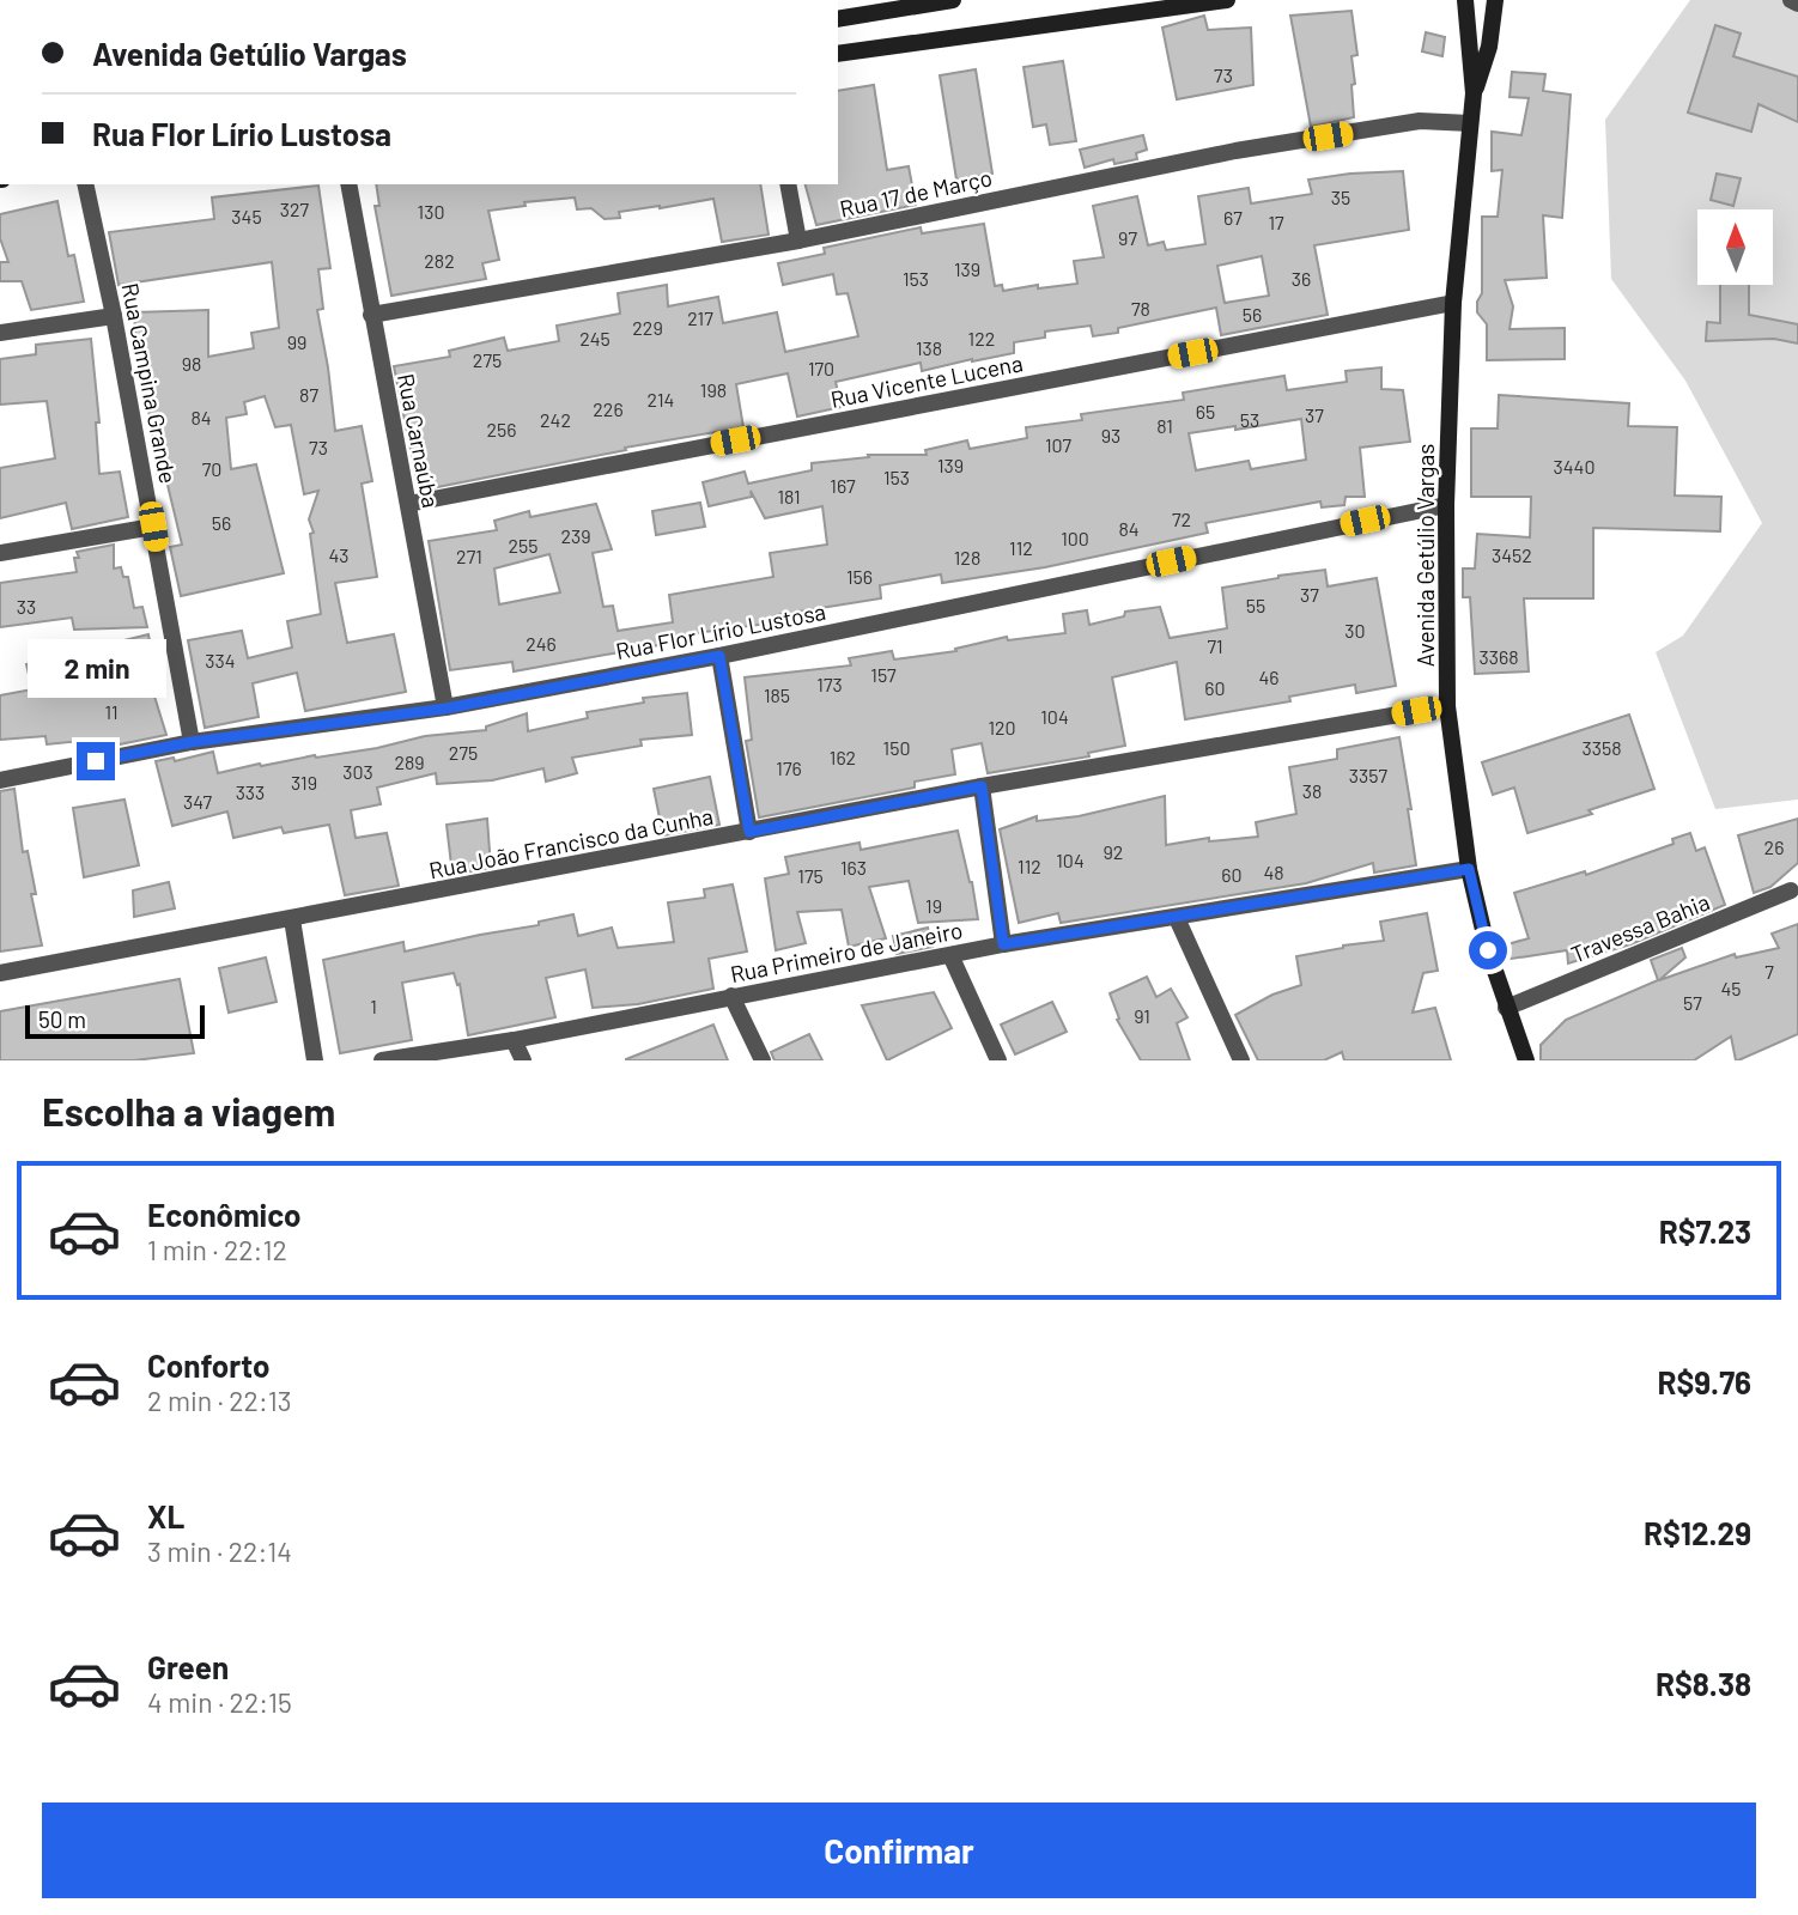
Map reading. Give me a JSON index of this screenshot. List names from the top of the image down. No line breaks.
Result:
{"streets":{"street":["Rua 17 de Março","Rua Vicente Lucena","Rua Campina Grande","Rua Carnaúba","Avenida Getúlio Vargas","Rua Flor Lírio Lustosa","Rua João Francisco da Cunha","Travessa Bahia","Rua Primeiro de Janeiro"]},"crossings":[["Rua 17 de Março","Rua Carnaúba"],["Rua 17 de Março","Avenida Getúlio Vargas"],["Rua Vicente Lucena","Rua Carnaúba"],["Rua Vicente Lucena","Avenida Getúlio Vargas"],["Rua Campina Grande","Rua Flor Lírio Lustosa"],["Rua Carnaúba","Rua Flor Lírio Lustosa"],["Avenida Getúlio Vargas","Rua Flor Lírio Lustosa"],["Avenida Getúlio Vargas","Rua João Francisco da Cunha"],["Avenida Getúlio Vargas","Travessa Bahia"],["Avenida Getúlio Vargas","Rua Primeiro de Janeiro"]],"house_numbers":["73","35","327","130","345","67","17","97","282","139","153","36","78","56","217","229","245","122","99","138","275","98","170","198","87","214","226","65","37","84","242","53","81","256","93","107","73","139","3440","70","153","167","181","72","56","84","239","100","255","112","43","3452","271","128","156","37","55","33","30","246","71","3368","334","157","46","173","60","185","11","104","120","150","3358","275","162","289","176","303","3357","319","38","333","347","26","92","104","112","163","48","60","175","19","7","45","57","1","91"],"scale_bar":"50 m","north":"top","page":{"banner":["Avenida Getúlio Vargas","Rua Flor Lírio Lustosa"],"bubble":"2 min","scale":"50 m","heading":"Escolha a viagem","list":[{"name":"Econômico","note":"1 min · 22:12","value":"R$7.23"},{"name":"Conforto","note":"2 min · 22:13","value":"R$9.76"},{"name":"XL","note":"3 min · 22:14","value":"R$12.29"},{"name":"Green","note":"4 min · 22:15","value":"R$8.38"}],"buttons":"Confirmar"}}
